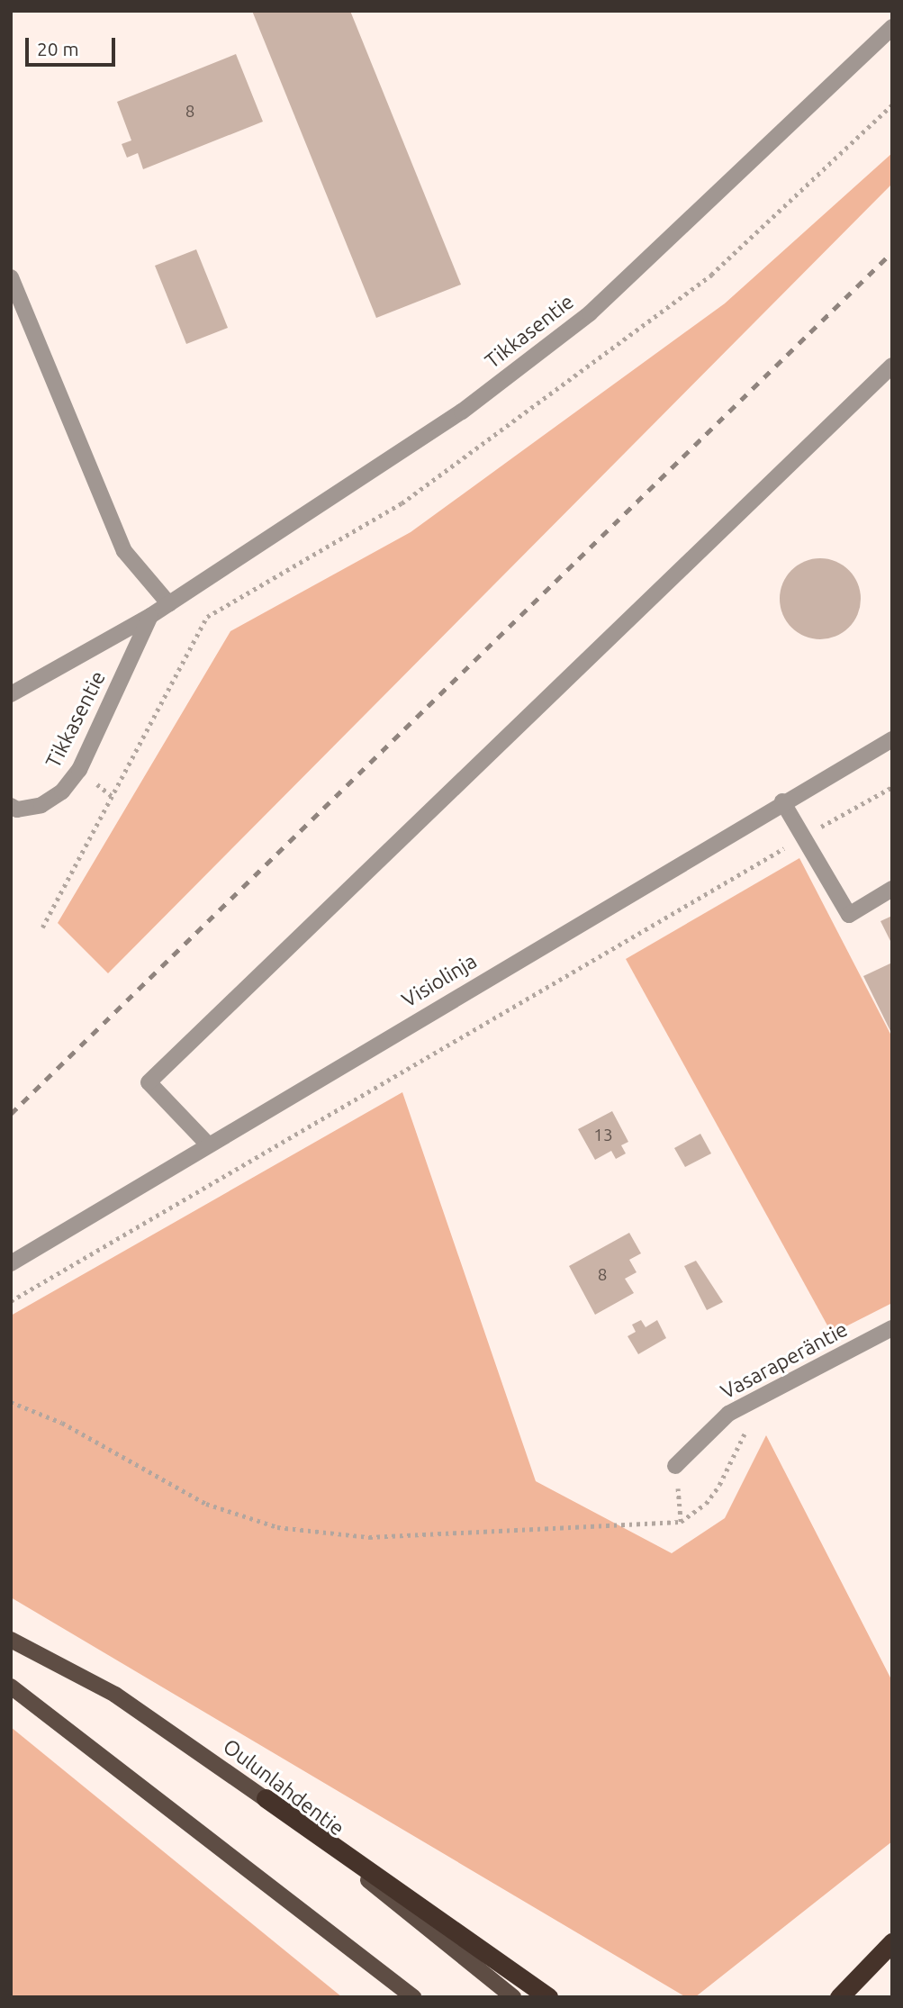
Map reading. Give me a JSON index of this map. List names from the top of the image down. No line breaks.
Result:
{"streets":{"main road":["Oulunlahdentie"],"street":["Tikkasentie","Visiolinja","Vasaraperäntie"]},"house_numbers":["8","13","8"],"scale_bar":"20 m"}
